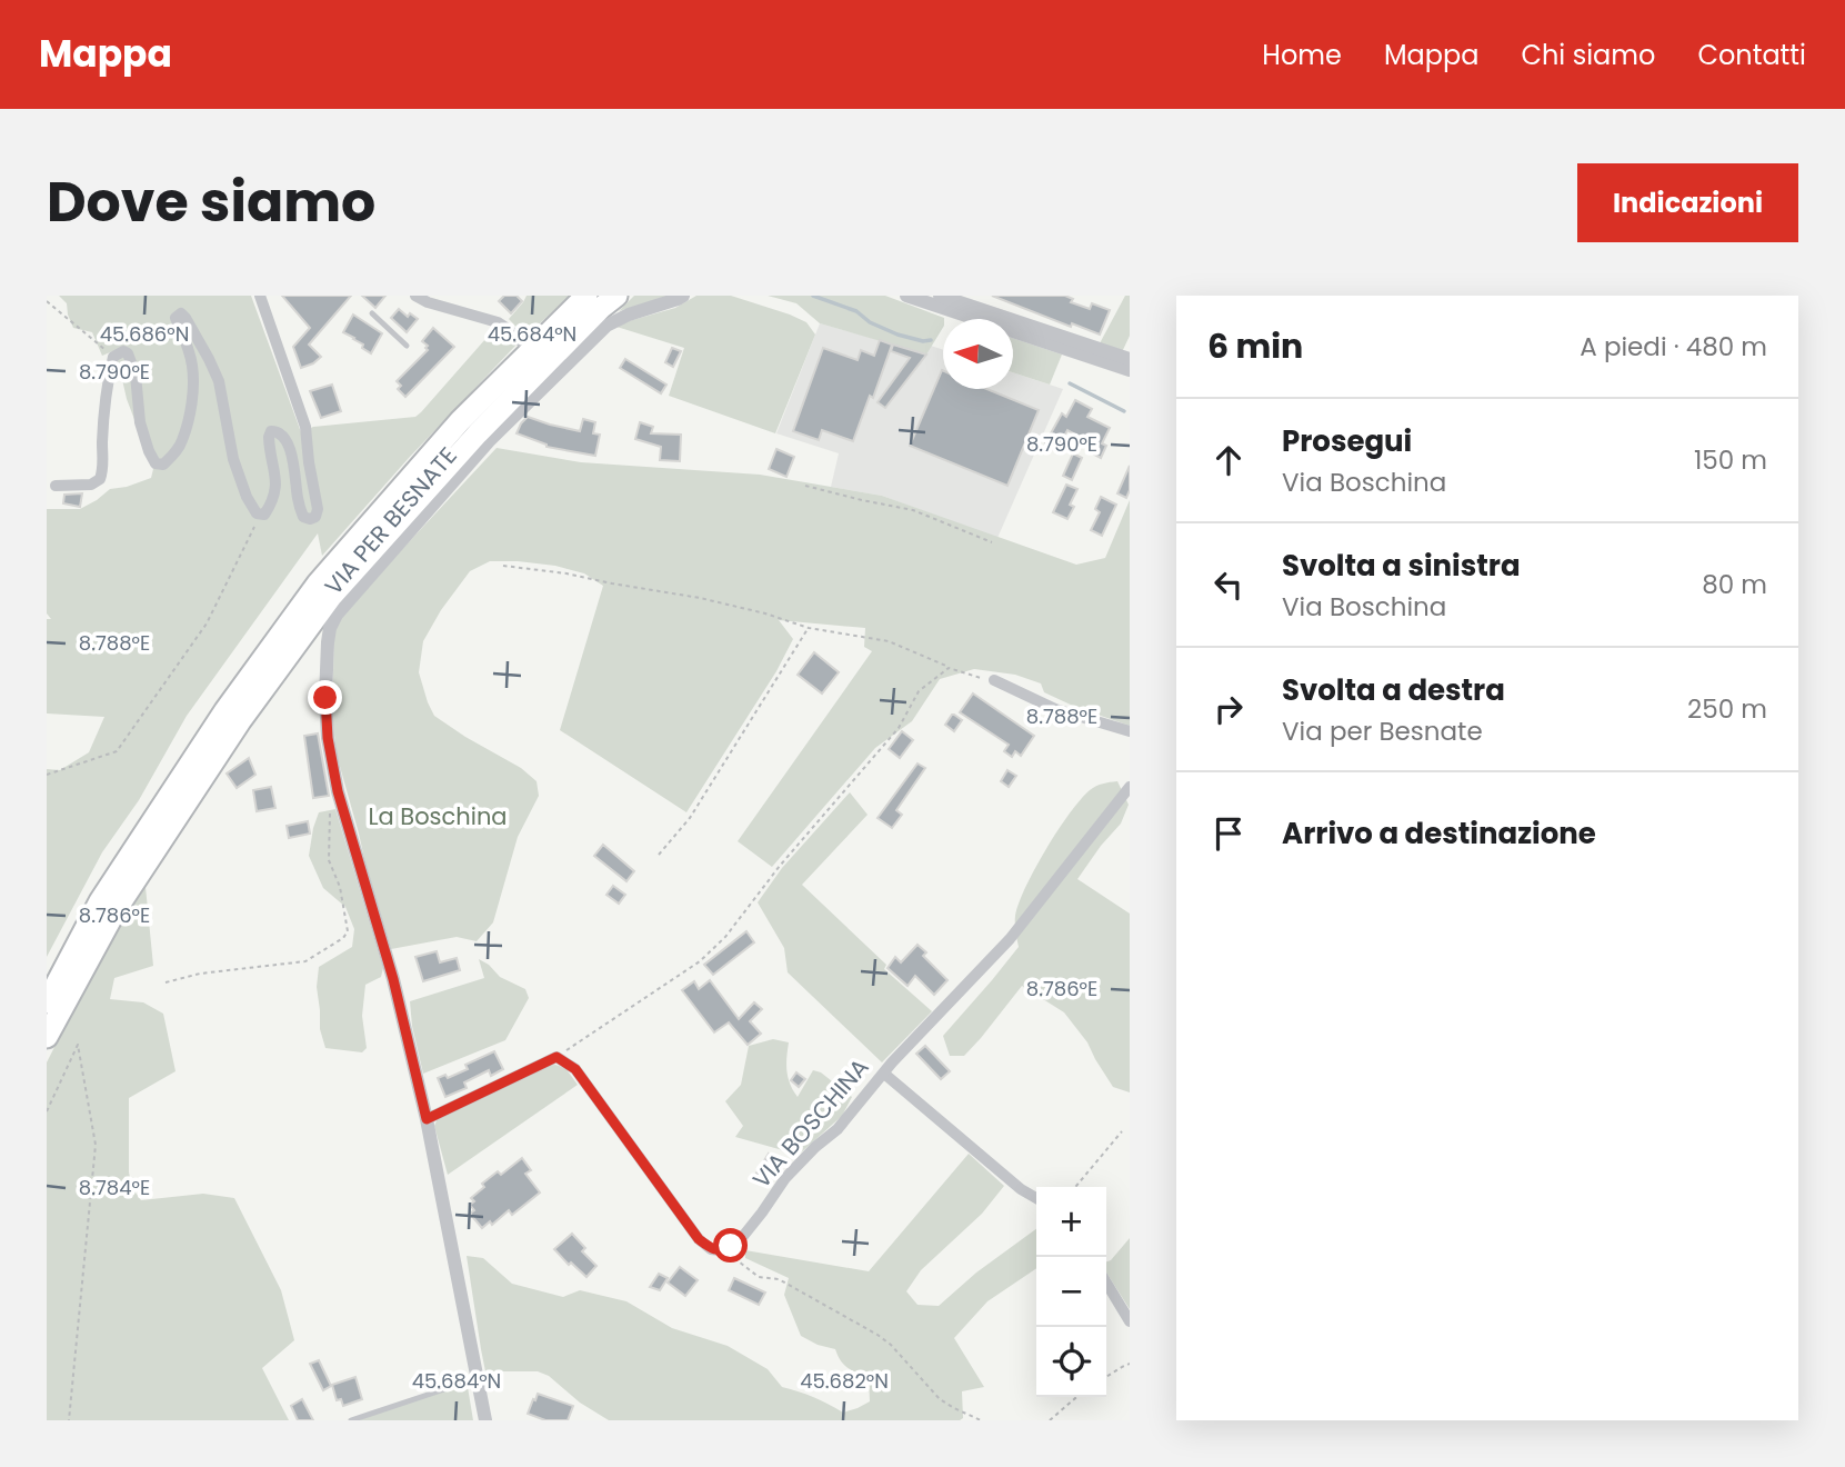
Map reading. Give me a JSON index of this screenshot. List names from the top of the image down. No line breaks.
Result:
{"streets":{"street":["VIA PER BESNATE","VIA BOSCHINA"]},"parks":["La Boschina"],"north":"left","page":{"header":"Mappa","nav":["Home","Mappa","Chi siamo","Contatti"],"title":"Dove siamo","buttons":"Indicazioni","heading":["6 min","A piedi · 480 m"],"list":[["Prosegui","Via Boschina","150 m"],["Svolta a sinistra","Via Boschina","80 m"],["Svolta a destra","Via per Besnate","250 m"],"Arrivo a destinazione"],"map_buttons":["+","−"]},"coordinates":["45.686°N","45.684°N","8.790°E","8.788°E","8.786°E","8.784°E","45.682°N"]}
